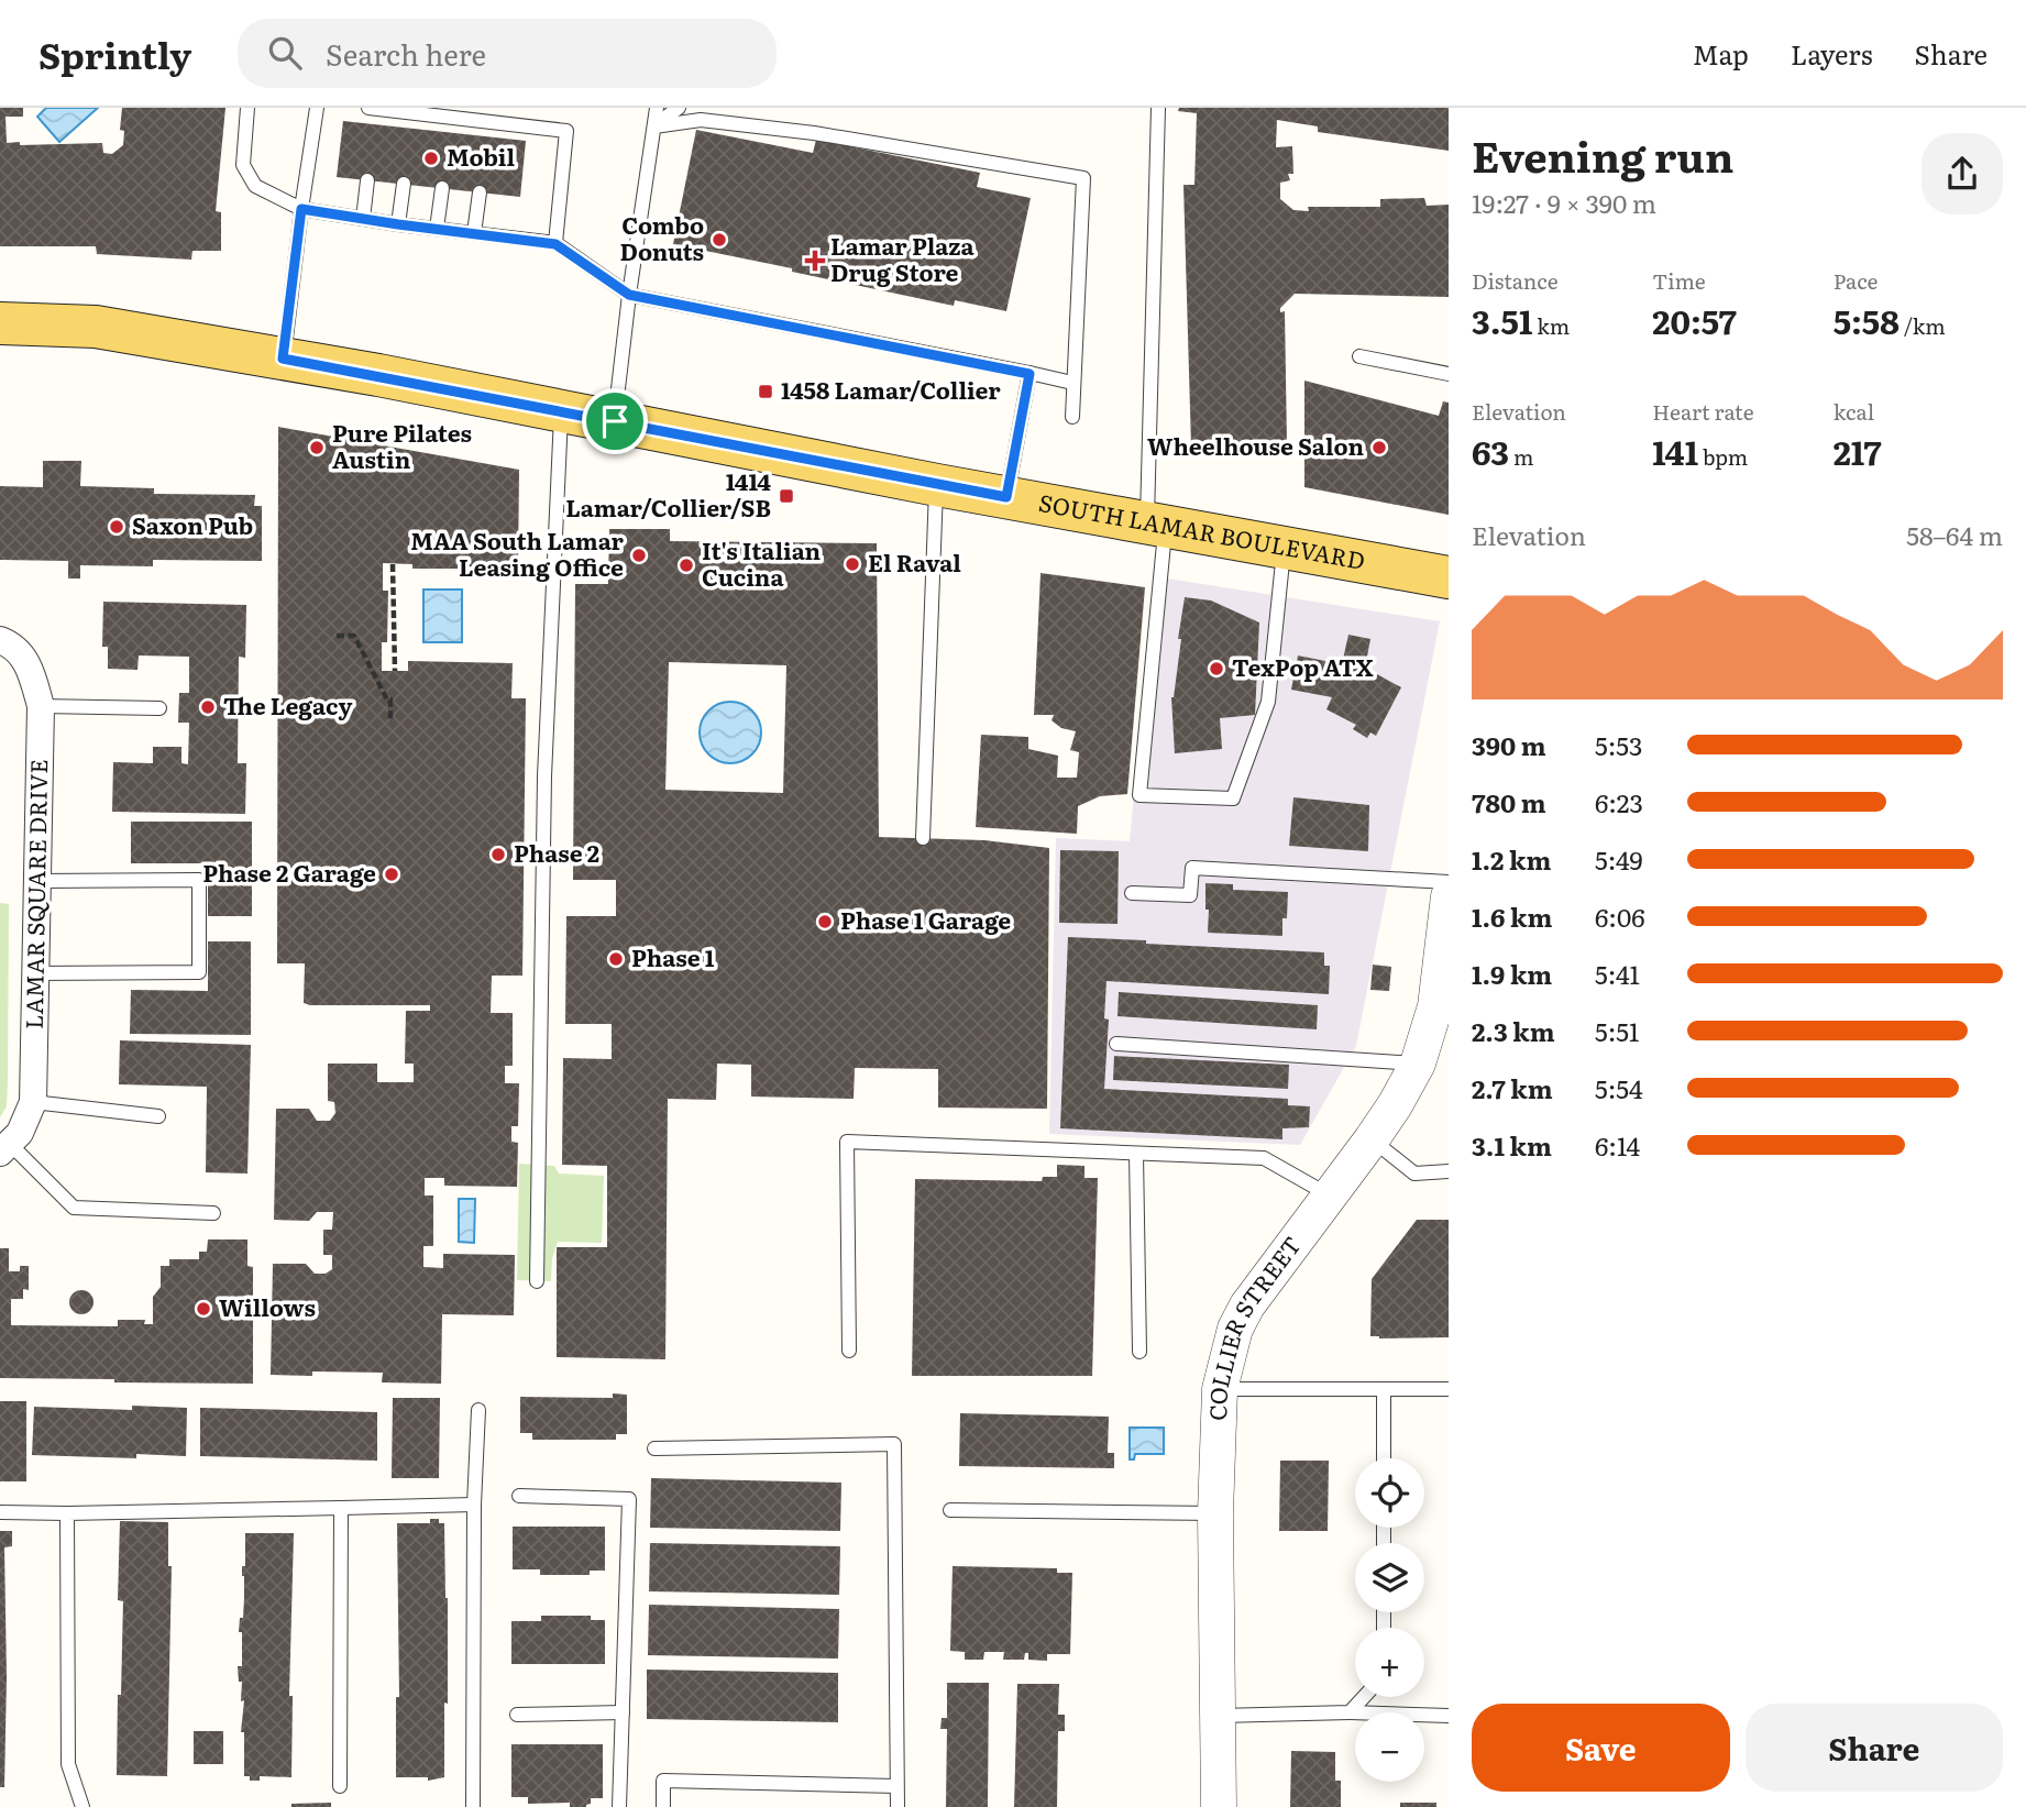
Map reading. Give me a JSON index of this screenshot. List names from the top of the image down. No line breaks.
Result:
{"streets":{"main road":["SOUTH LAMAR BOULEVARD"],"street":["LAMAR SQUARE DRIVE","COLLIER STREET"]},"places":{"other":["Mobil","Combo Donuts","Pure Pilates Austin","Wheelhouse Salon","Saxon Pub","MAA South Lamar Leasing Office","El Raval","It's Italian Cucina","TexPop ATX","The Legacy","Phase 2","Phase 2 Garage","Phase 1 Garage","Phase 1","Willows"],"health":["Lamar Plaza Drug Store"],"transit":["1458 Lamar/Collier","1414 Lamar/Collier/SB"]},"page":{"header":"Sprintly","search":"Search here","nav":["Map","Layers","Share"],"heading":["Evening run","19:27 · 9 × 390 m"],"stats":[["Distance","3.51 km"],["Time","20:57"],["Pace","5:58 /km"],["Elevation","63 m"],["Heart rate","141 bpm"],["kcal","217"]],"chart":["Elevation","58–64 m"],"list":[{"name":"390 m","note":"5:53"},{"name":"780 m","note":"6:23"},{"name":"1.2 km","note":"5:49"},{"name":"1.6 km","note":"6:06"},{"name":"1.9 km","note":"5:41"},{"name":"2.3 km","note":"5:51"},{"name":"2.7 km","note":"5:54"},{"name":"3.1 km","note":"6:14"}],"map_buttons":["+","−"],"buttons":["Save","Share"]}}
